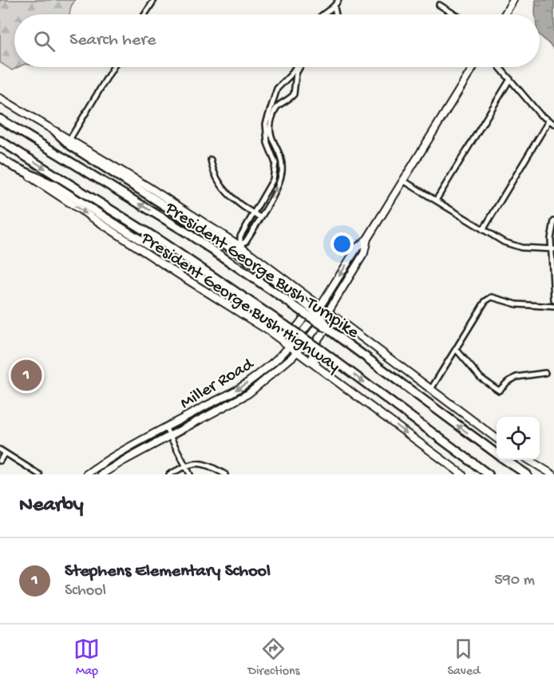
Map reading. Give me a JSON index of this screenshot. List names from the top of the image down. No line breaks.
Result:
{"streets":{"highway":["President George Bush Turnpike"],"main road":["President George Bush Highway","Miller Road"]},"crossings":[["President George Bush Highway","Miller Road"]],"page":{"search":"Search here","pins":"1","heading":"Nearby","list":[{"mark":"1","name":"Stephens Elementary School","note":"School","value":"590 m"}],"nav":["Map","Directions","Saved"]}}
